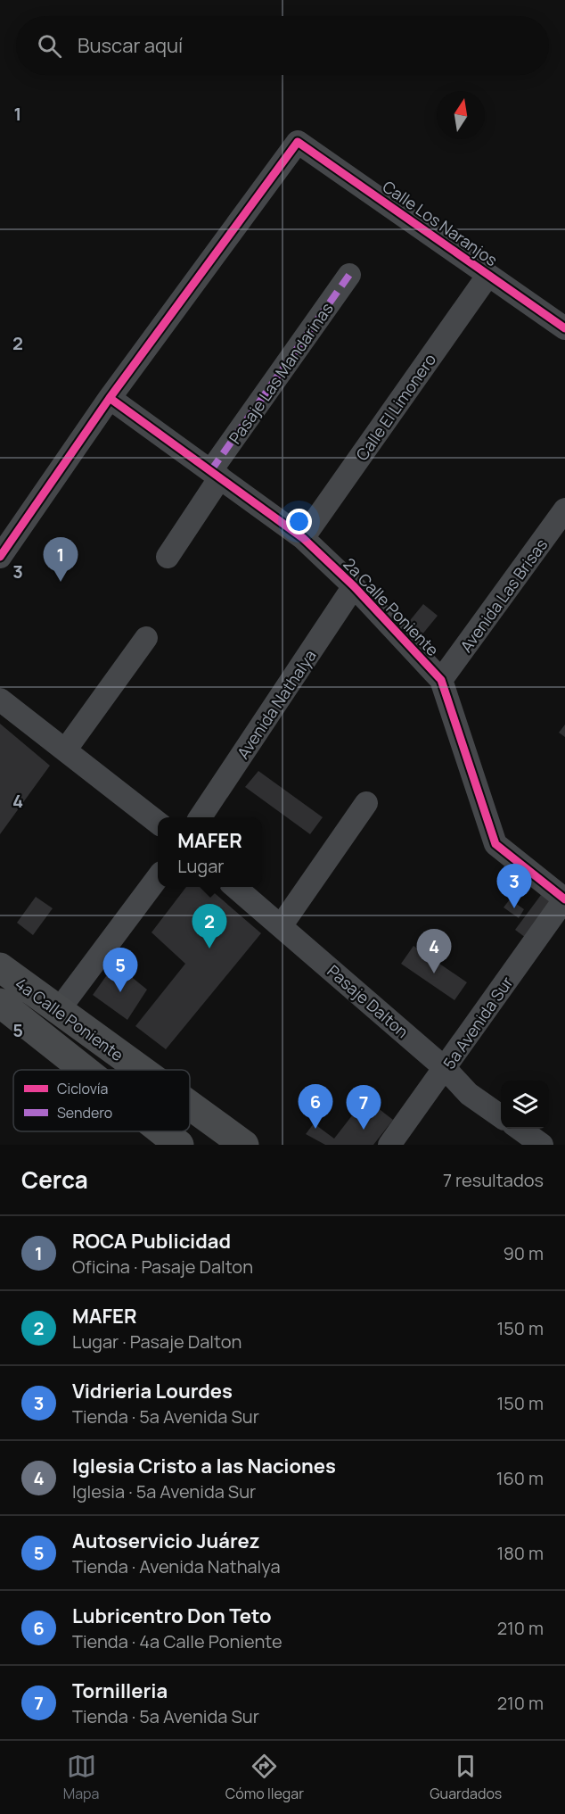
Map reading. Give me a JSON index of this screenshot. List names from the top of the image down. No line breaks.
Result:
{"streets":{"highway":["4a Calle Poniente"],"street":["Calle Los Naranjos","Pasaje Las Mandarinas","Calle El Limonero","Avenida Las Brisas","2a Calle Poniente","Avenida Nathalya","Pasaje Dalton","5a Avenida Sur"]},"crossings":[["Calle Los Naranjos","Calle El Limonero"],["Calle Los Naranjos","2a Calle Poniente"],["Pasaje Las Mandarinas","2a Calle Poniente"],["Calle El Limonero","2a Calle Poniente"],["Avenida Las Brisas","2a Calle Poniente"],["2a Calle Poniente","Avenida Nathalya"],["2a Calle Poniente","5a Avenida Sur"],["Pasaje Dalton","5a Avenida Sur"]],"legend":["Ciclovía","Sendero"],"north":"top","page":{"search":"Buscar aquí","pins":["1","3","2","4","5","6","7"],"popup":["MAFER","Lugar"],"heading":["Cerca","7 resultados"],"list":[{"mark":"1","name":"ROCA Publicidad","note":"Oficina · Pasaje Dalton","value":"90 m"},{"mark":"2","name":"MAFER","note":"Lugar · Pasaje Dalton","value":"150 m"},{"mark":"3","name":"Vidrieria Lourdes","note":"Tienda · 5a Avenida Sur","value":"150 m"},{"mark":"4","name":"Iglesia Cristo a las Naciones","note":"Iglesia · 5a Avenida Sur","value":"160 m"},{"mark":"5","name":"Autoservicio Juárez","note":"Tienda · Avenida Nathalya","value":"180 m"},{"mark":"6","name":"Lubricentro Don Teto","note":"Tienda · 4a Calle Poniente","value":"210 m"},{"mark":"7","name":"Tornilleria","note":"Tienda · 5a Avenida Sur","value":"210 m"}],"nav":["Mapa","Cómo llegar","Guardados"]},"grid":{"rows":["1","2","3","4","5"]}}
